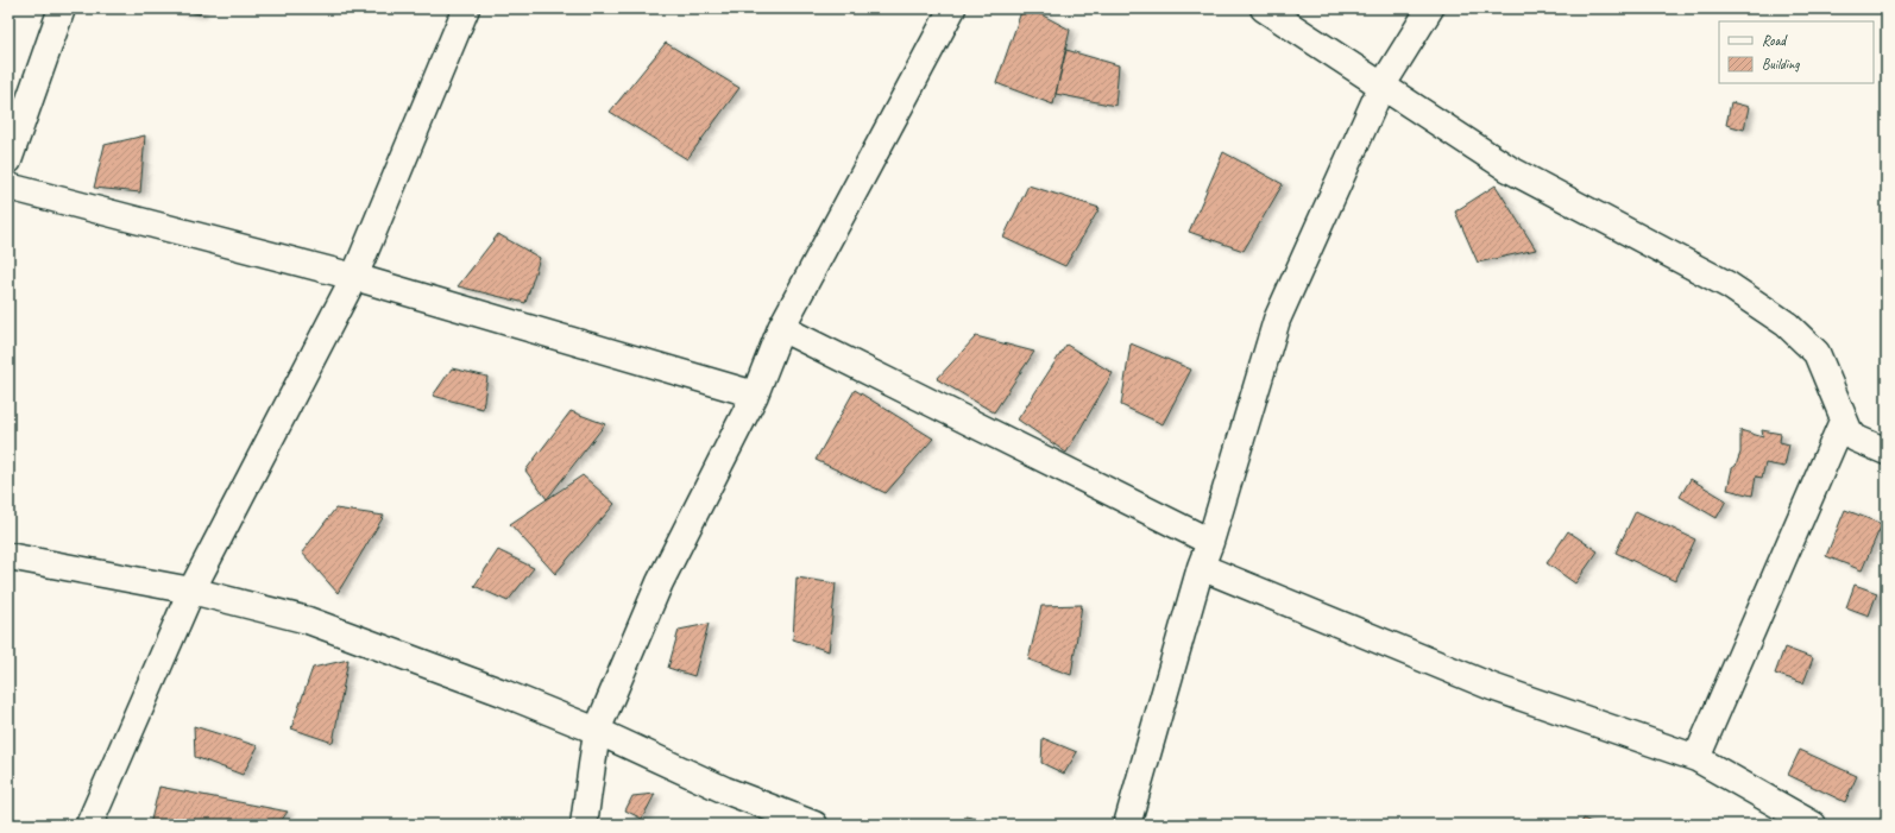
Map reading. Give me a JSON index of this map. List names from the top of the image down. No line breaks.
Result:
{"legend":["Road","Building"]}
